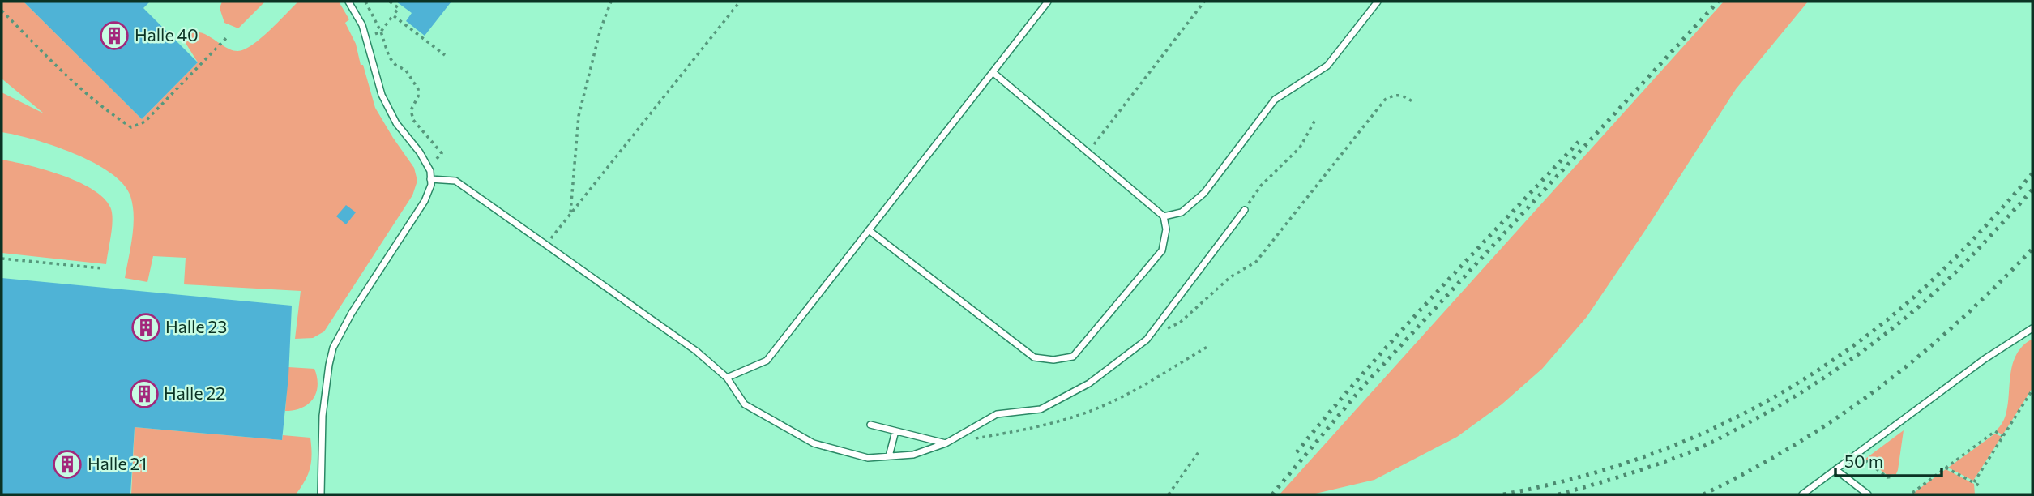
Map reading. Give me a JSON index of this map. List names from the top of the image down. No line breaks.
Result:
{"places":{"building":["Halle 40","Halle 23","Halle 22","Halle 21"]},"scale_bar":"50 m"}
